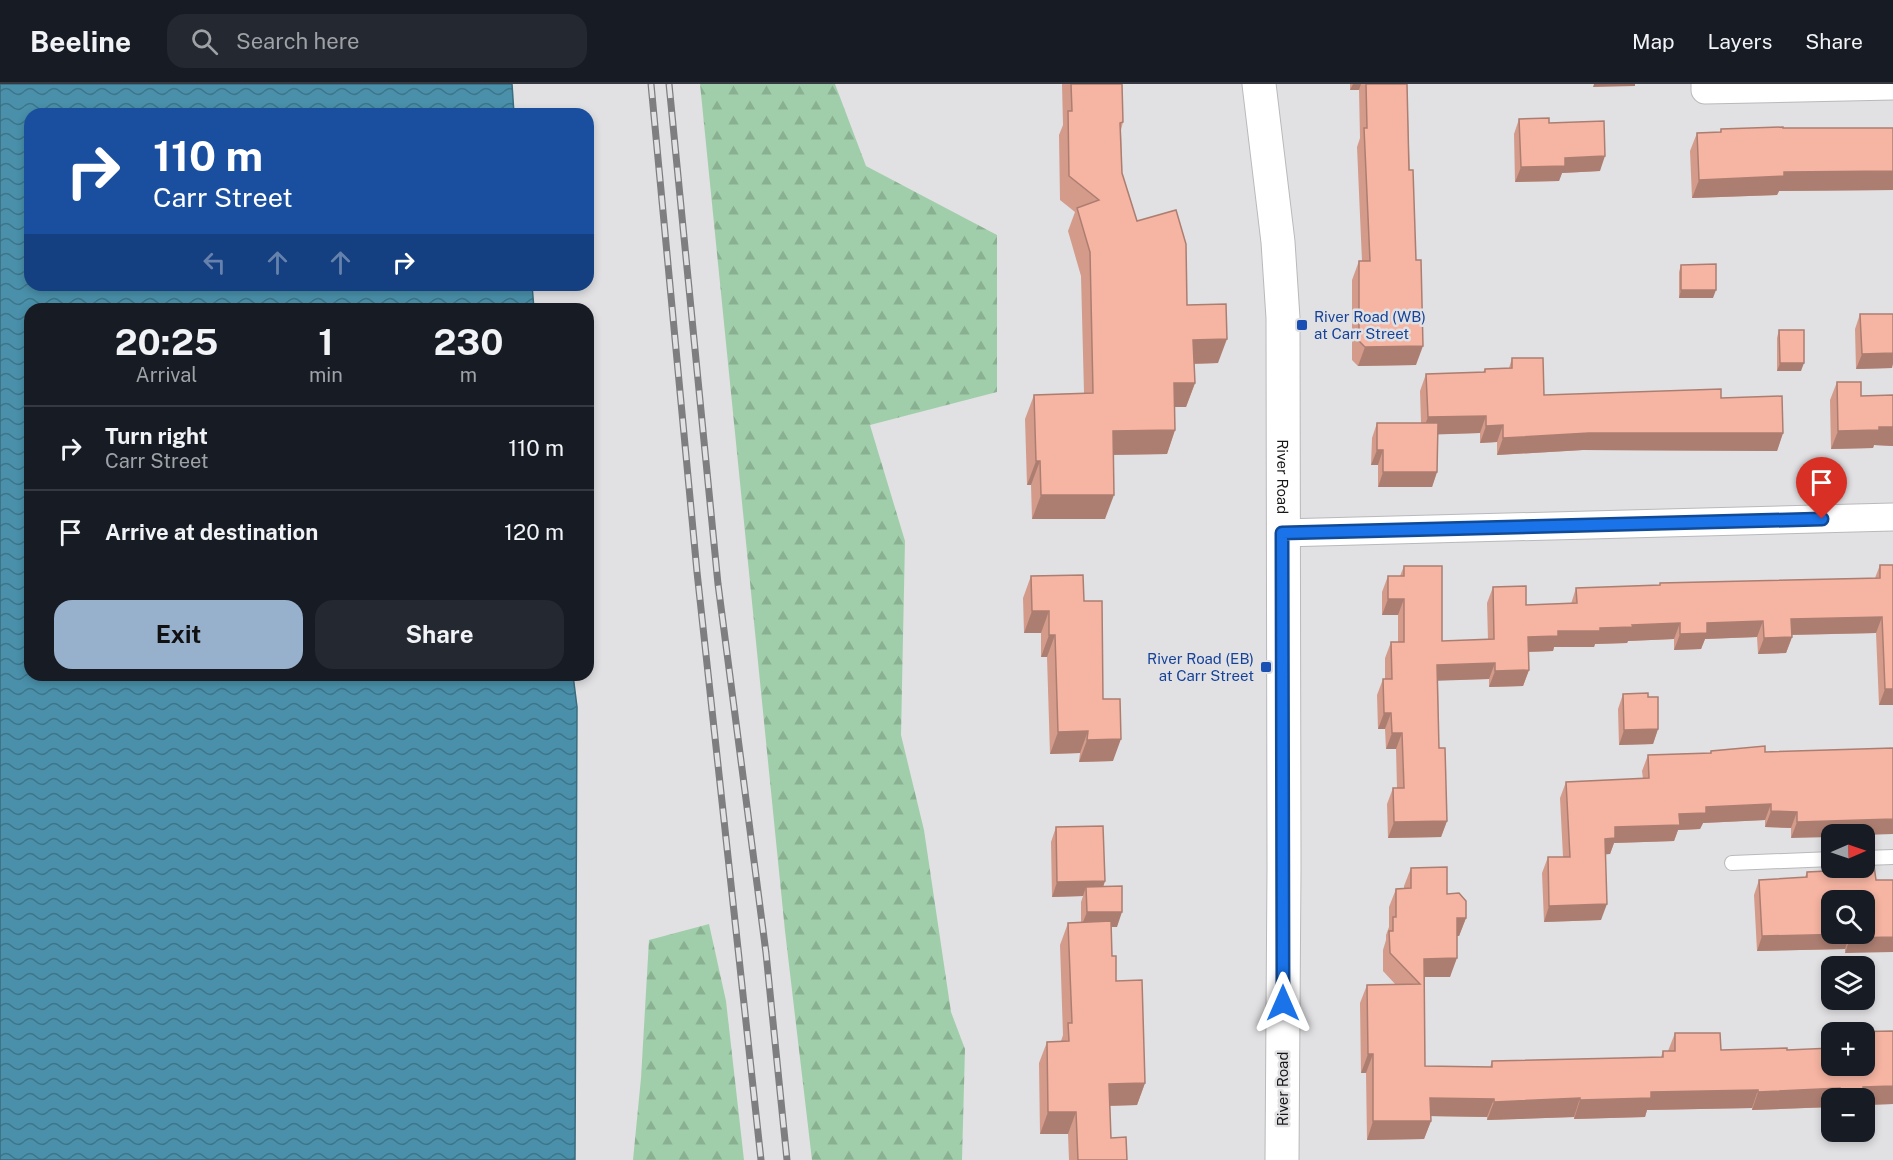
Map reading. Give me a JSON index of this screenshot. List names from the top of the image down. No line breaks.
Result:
{"streets":{"street":["River Road"]},"places":{"transit":["River Road (WB) at Carr Street","River Road (EB) at Carr Street"]},"north":"right","page":{"header":"Beeline","search":"Search here","nav":["Map","Layers","Share"],"turn":["110 m","Carr Street"],"eta":["20:25","Arrival","1","min","230","m"],"list":[{"name":"Turn right","note":"Carr Street","value":"110 m"},{"name":"Arrive at destination","value":"120 m"}],"buttons":["Exit","Share"],"map_buttons":["+","−"]}}
